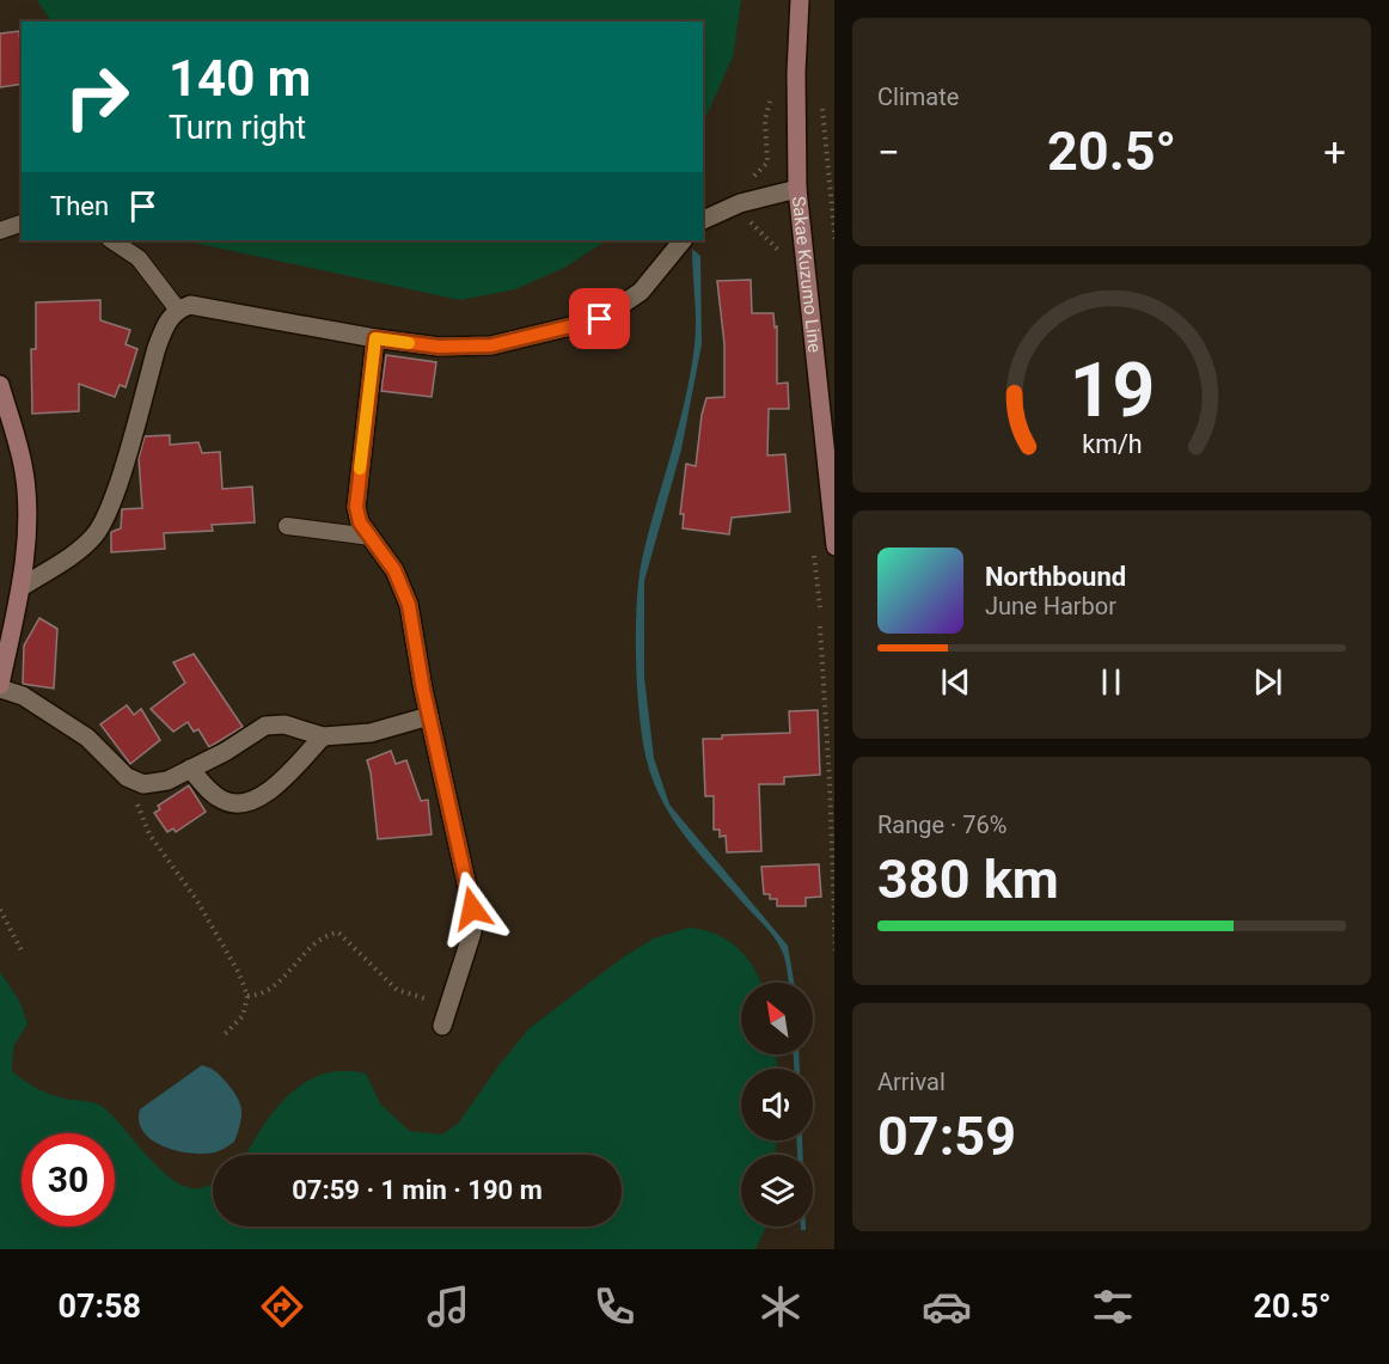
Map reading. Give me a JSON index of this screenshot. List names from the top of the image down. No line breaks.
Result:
{"streets":{"main road":["Sakae Kuzumo Line"]},"north":"top left","page":{"tile":["Climate",["Range · 76%","380 km"],["Arrival","07:59"]],"turn":["140 m","Turn right"],"heat":["−","20.5°","+"],"then":"Then","song":["Northbound","June Harbor"],"limit":"30","trip":"07:59 · 1 min · 190 m","tabs":["07:58","20.5°"],"gauge":["19","km/h"]}}
